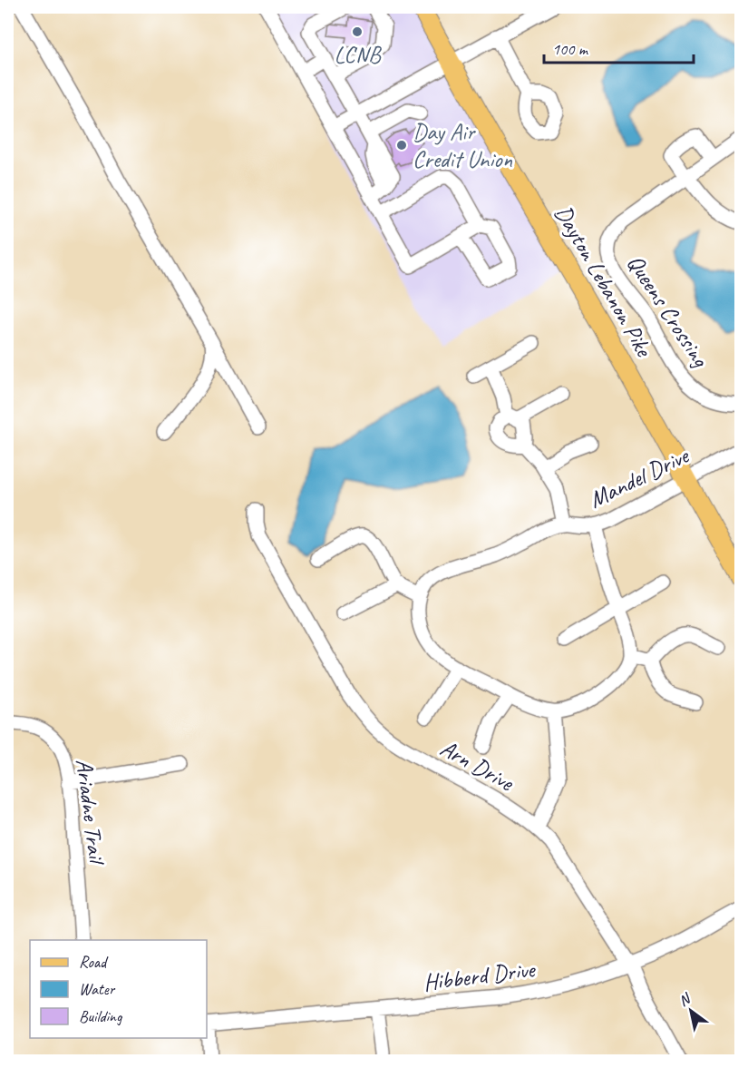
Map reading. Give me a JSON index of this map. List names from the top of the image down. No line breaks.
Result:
{"streets":{"main road":["Dayton Lebanon Pike"],"street":["Queens Crossing","Mandel Drive","Arn Drive","Ariadne Trail","Hibberd Drive"]},"crossings":[["Dayton Lebanon Pike","Mandel Drive"],["Arn Drive","Hibberd Drive"]],"places":["LCNB","Day Air Credit Union"],"legend":["Road","Water","Building"],"scale_bar":"100 m","north":"top left"}
